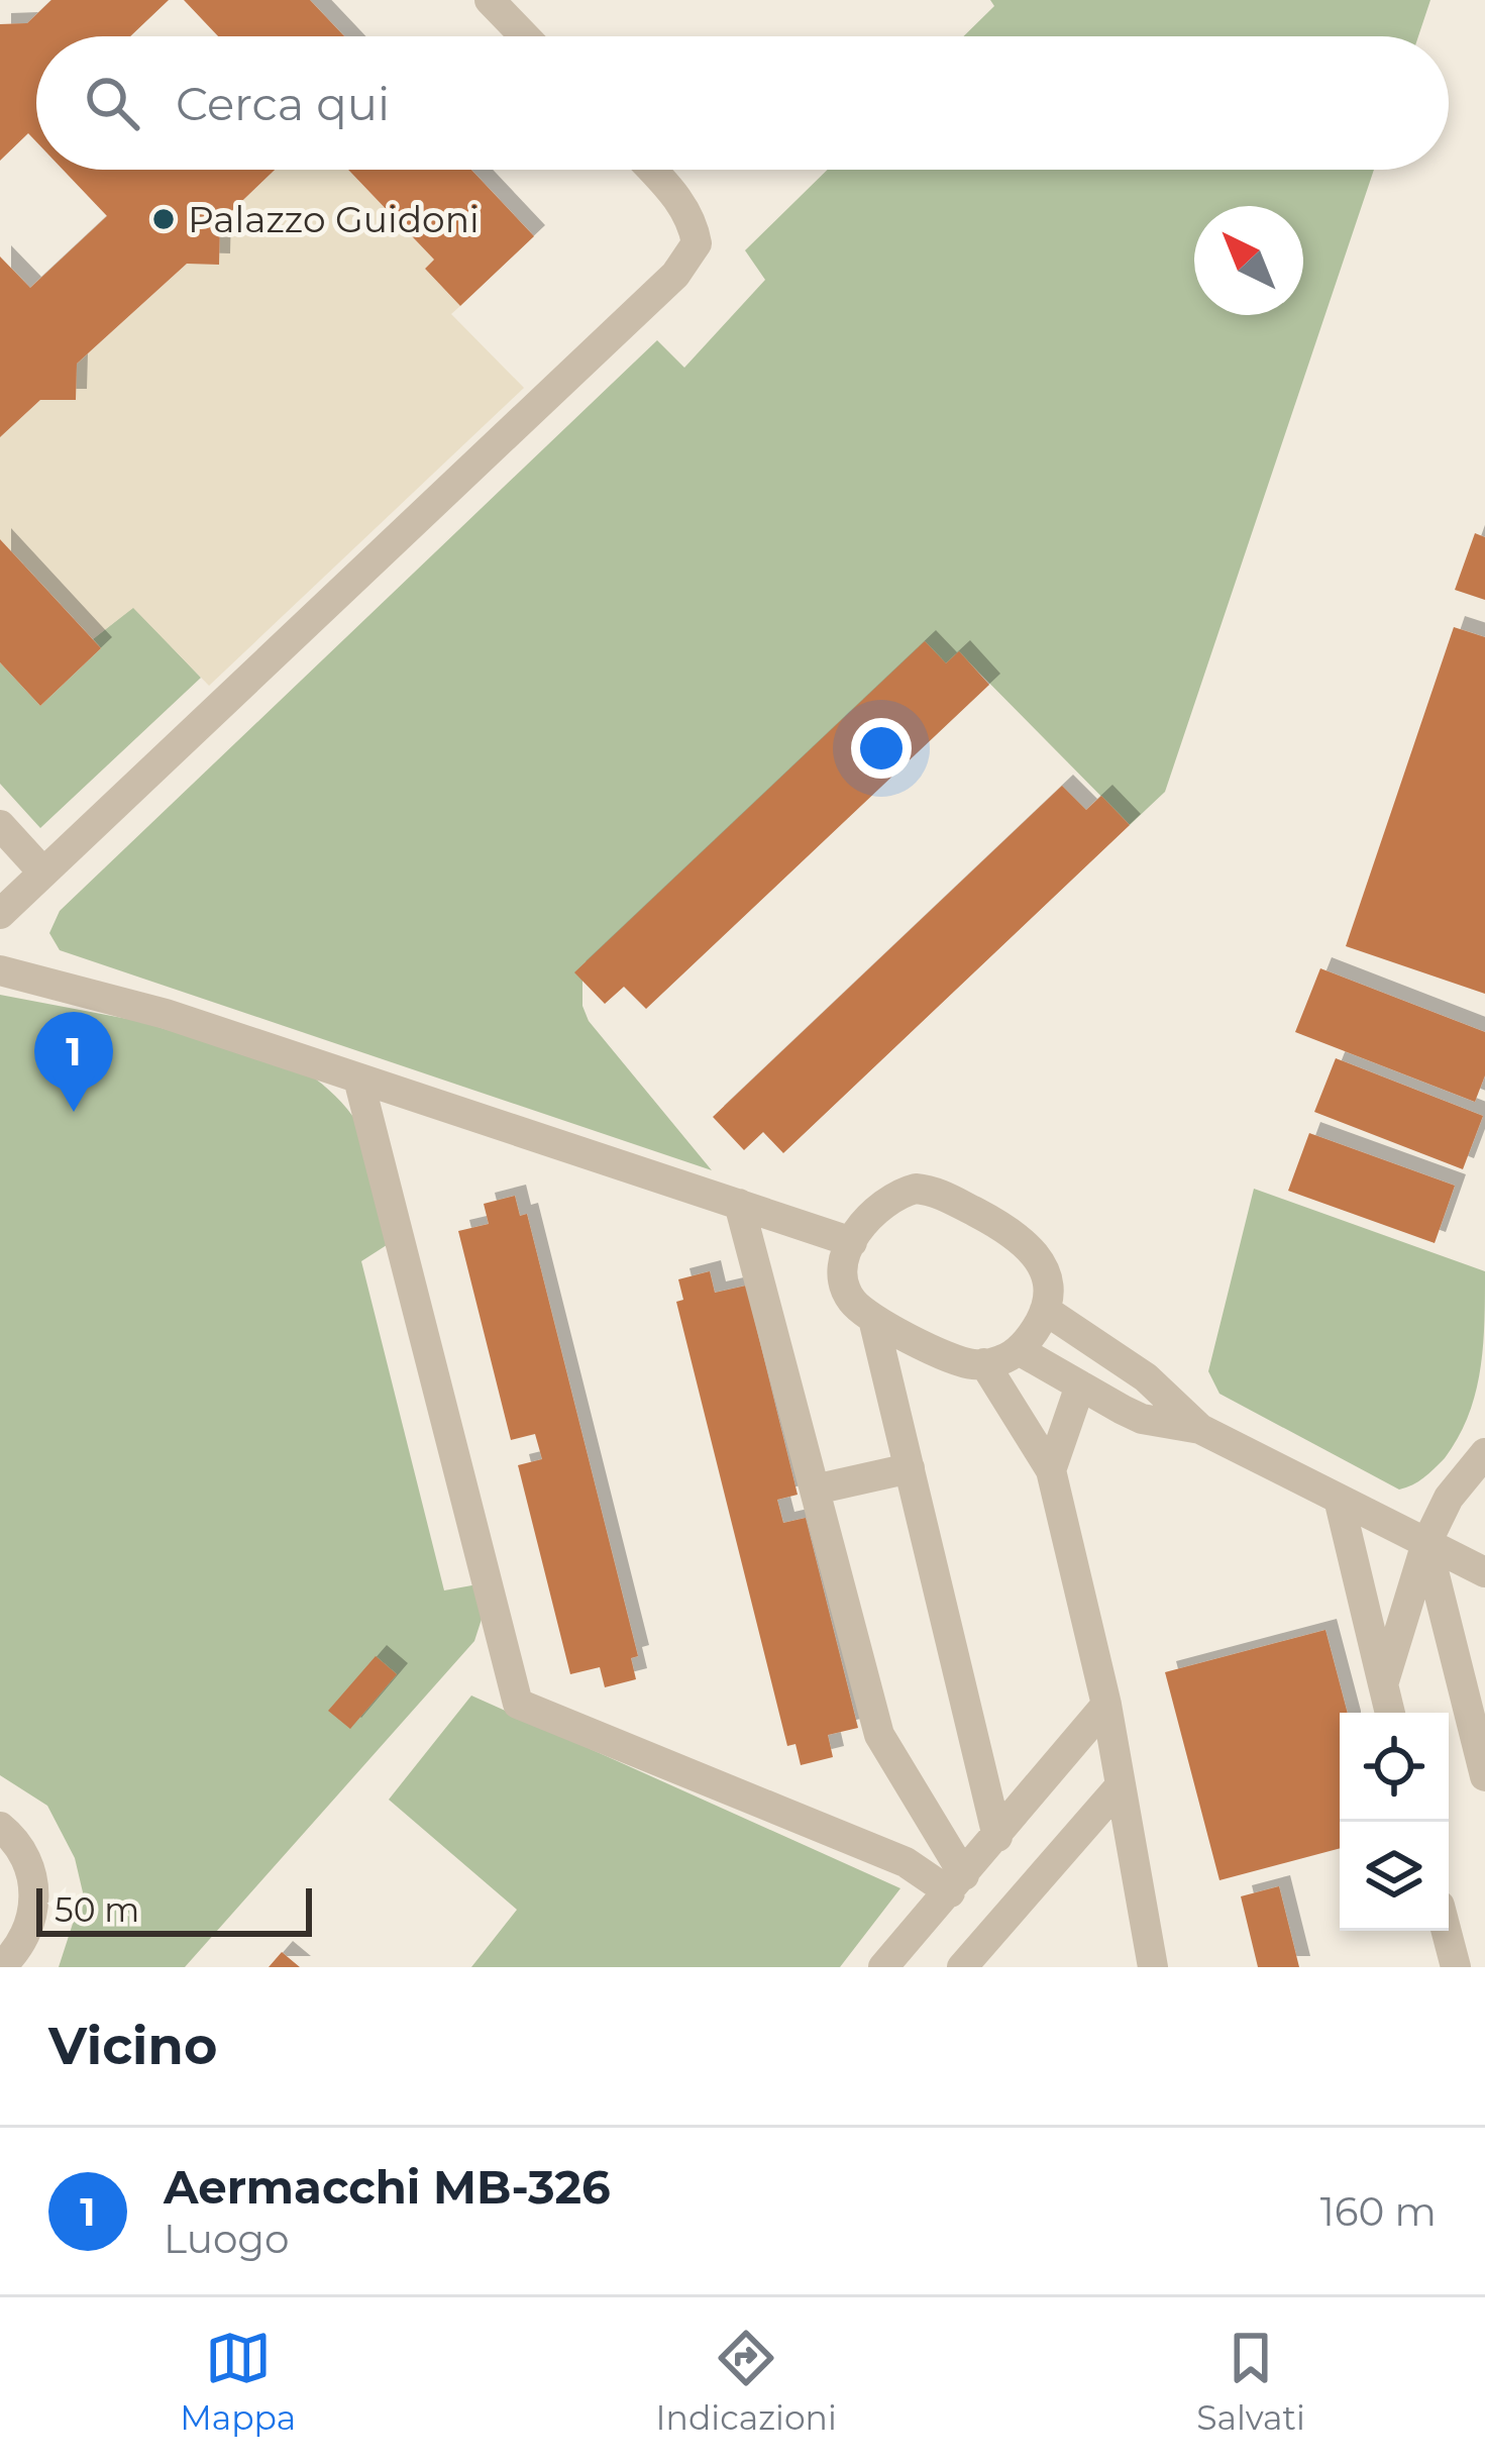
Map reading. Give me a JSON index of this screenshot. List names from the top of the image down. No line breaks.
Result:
{"places":["Palazzo Guidoni"],"scale_bar":"50 m","north":"top left","page":{"search":"Cerca qui","pins":"1","scale":"50 m","heading":"Vicino","list":[{"mark":"1","name":"Aermacchi MB-326","note":"Luogo","value":"160 m"}],"nav":["Mappa","Indicazioni","Salvati"]}}
